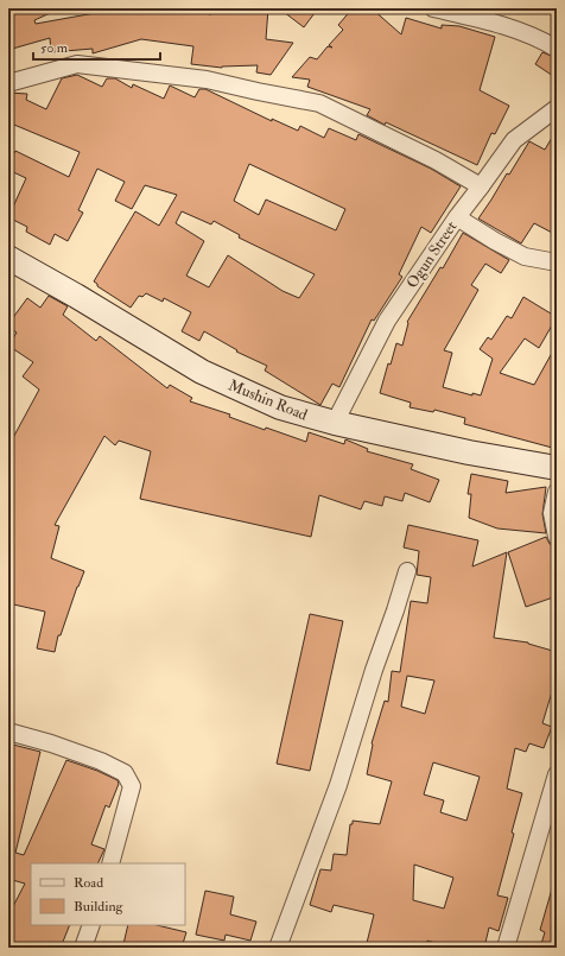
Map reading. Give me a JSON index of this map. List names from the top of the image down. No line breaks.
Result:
{"streets":{"main road":["Mushin Road"],"street":["Ogun Street"]},"crossings":[["Ogun Street","Mushin Road"]],"legend":["Road","Building"],"scale_bar":"50 m"}
